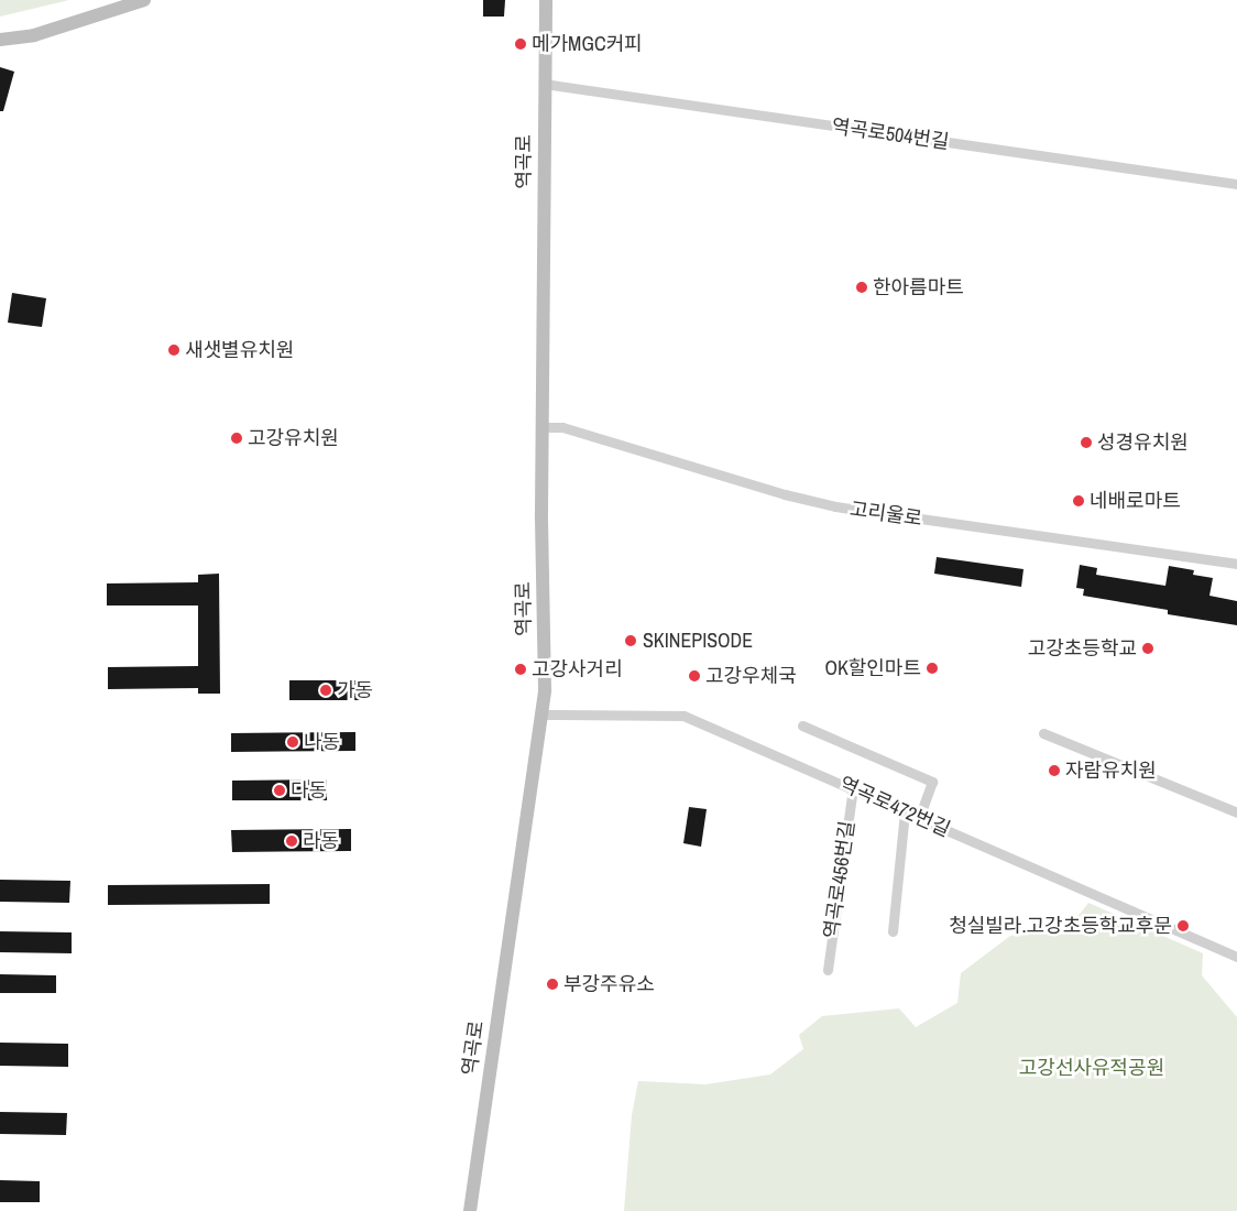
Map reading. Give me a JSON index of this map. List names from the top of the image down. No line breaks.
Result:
{"streets":{"street":["역곡로504번길","역곡로","고리울로","역곡로472번길","역곡로456번길"]},"crossings":[["역곡로504번길","역곡로"],["역곡로","고리울로"],["역곡로","역곡로472번길"],["역곡로472번길","역곡로456번길"]],"parks":["고강선사유적공원"],"places":["메가MGC커피","한아름마트","새샛별유치원","고강유치원","성경유치원","네배로마트","SKINEPISODE","고강초등학교","OK할인마트","고강사거리","고강우체국","가동","나동","자람유치원","다동","라동","청실빌라.고강초등학교후문","부강주유소"]}
